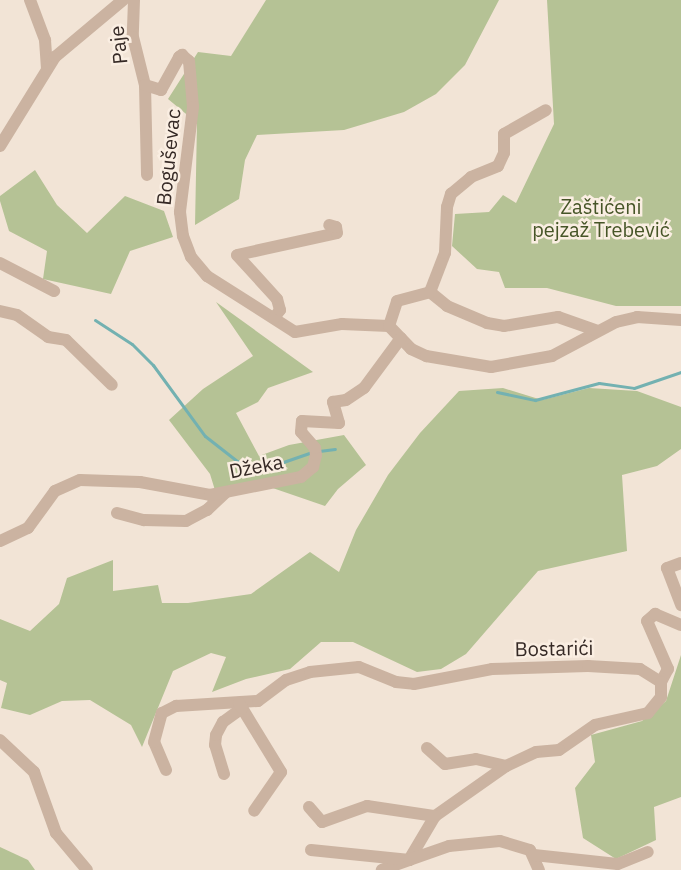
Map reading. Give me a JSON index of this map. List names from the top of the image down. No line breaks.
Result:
{"streets":{"street":["Paje","Boguševac","Džeka","Bostarići"]},"crossings":[["Paje","Boguševac"]],"parks":["Zaštićeni pejzaž Trebević"]}
